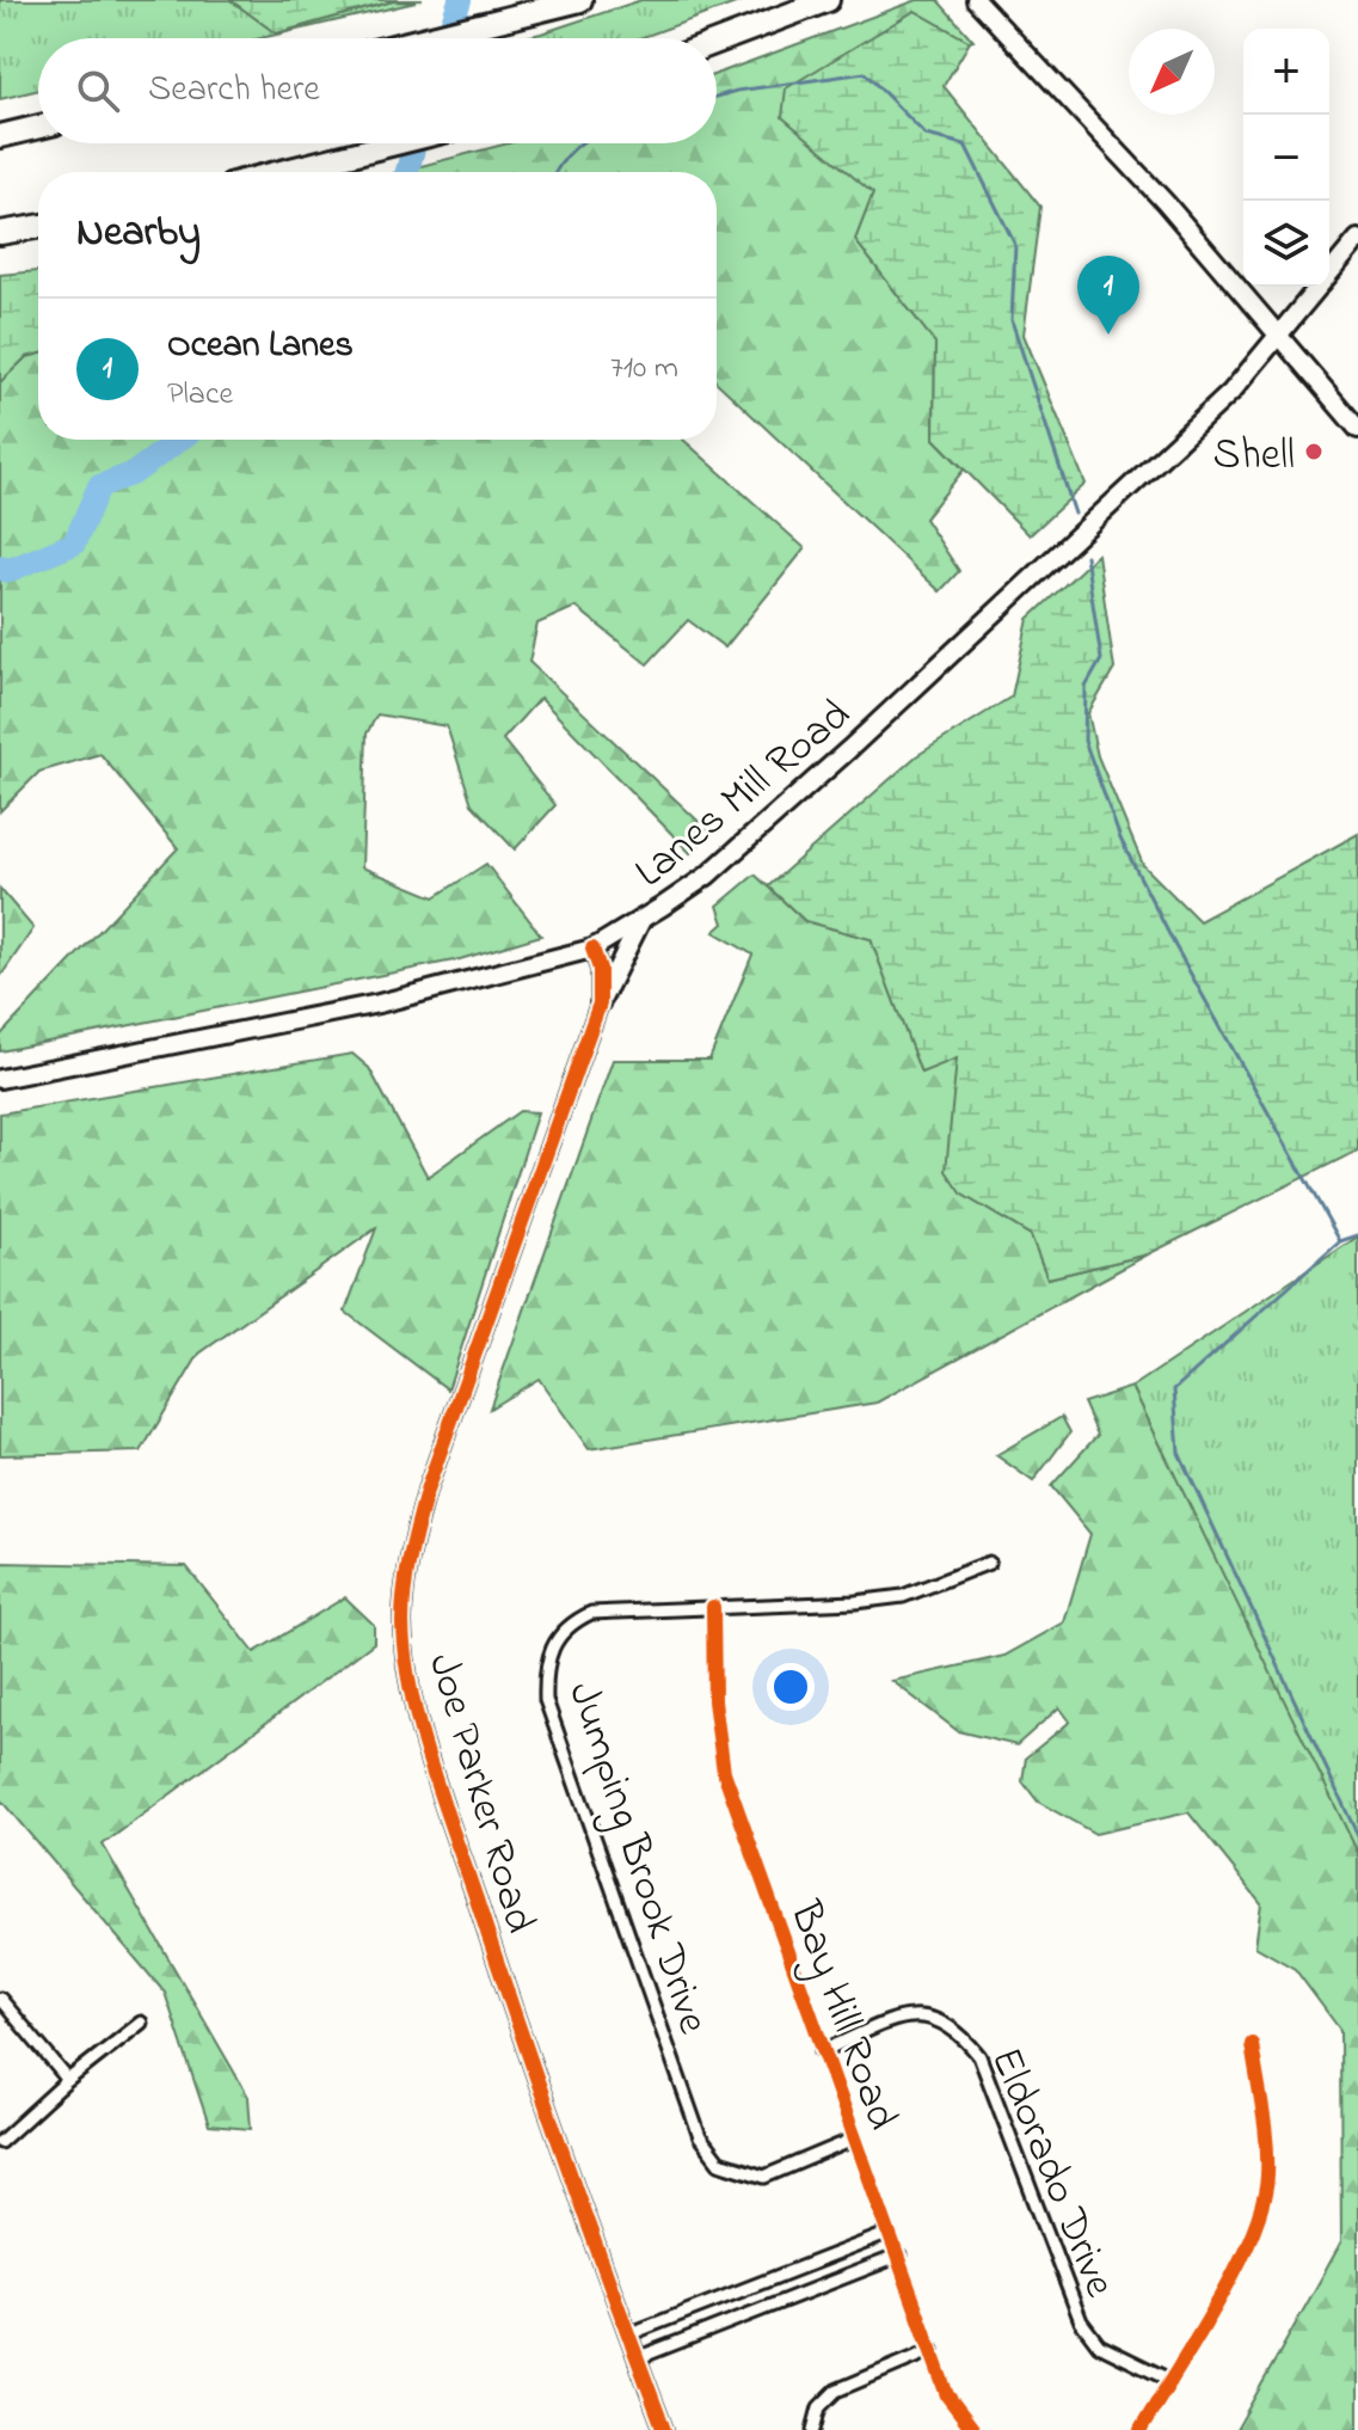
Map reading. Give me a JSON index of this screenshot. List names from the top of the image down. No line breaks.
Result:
{"streets":{"main road":["Lanes Mill Road"],"street":["Joe Parker Road","Jumping Brook Drive","Bay Hill Road","Eldorado Drive"]},"crossings":[["Lanes Mill Road","Joe Parker Road"],["Jumping Brook Drive","Bay Hill Road"],["Bay Hill Road","Eldorado Drive"]],"places":["Shell"],"north":"bottom left","page":{"map_buttons":["+","−"],"search":"Search here","heading":"Nearby","pins":"1","list":[{"mark":"1","name":"Ocean Lanes","note":"Place","value":"710 m"}]}}
